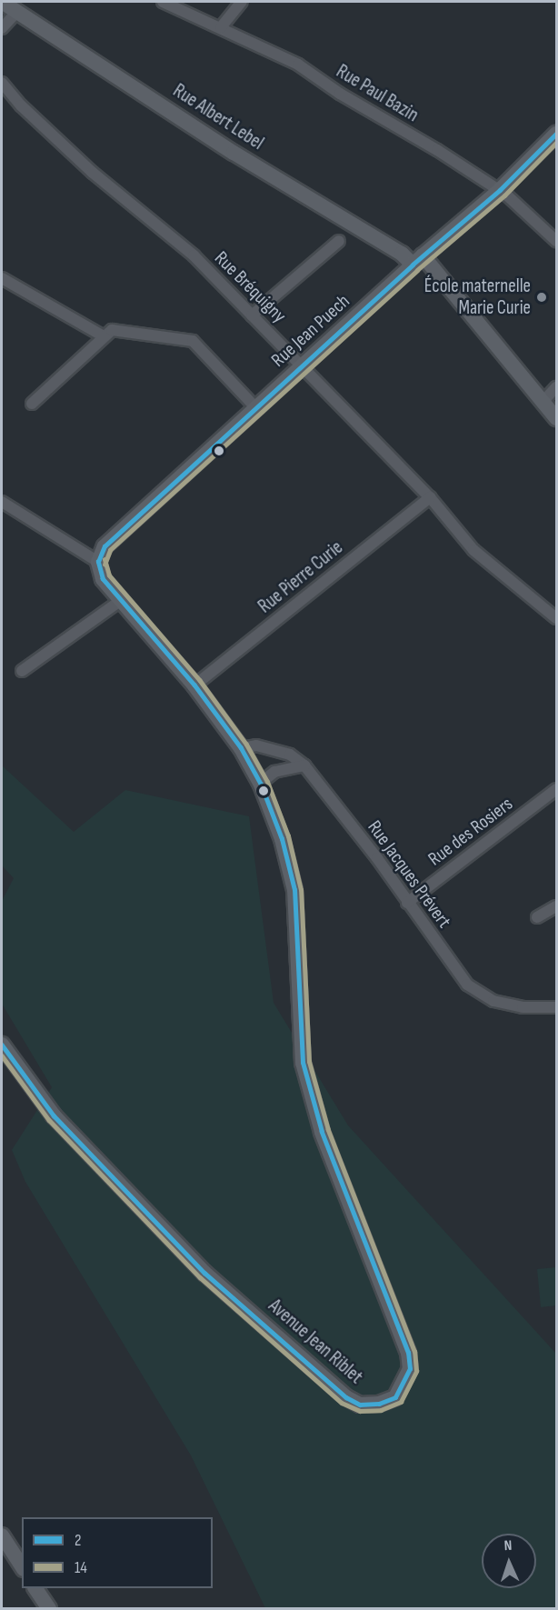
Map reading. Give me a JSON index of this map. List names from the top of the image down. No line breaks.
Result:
{"streets":{"street":["Rue Paul Bazin","Rue Albert Lebel","Rue Bréquigny","Rue Jean Puech","Rue Pierre Curie","Rue des Rosiers","Rue Jacques Prévert","Avenue Jean Riblet"]},"crossings":[["Rue Paul Bazin","Rue Jean Puech"],["Rue Albert Lebel","Rue Jean Puech"],["Rue Bréquigny","Rue Jean Puech"],["Rue Bréquigny","Rue Pierre Curie"],["Rue Jean Puech","Avenue Jean Riblet"],["Rue Pierre Curie","Avenue Jean Riblet"],["Rue des Rosiers","Rue Jacques Prévert"],["Rue Jacques Prévert","Avenue Jean Riblet"]],"places":["École maternelle Marie Curie"],"lines":["transit line 2","transit line 14"],"legend":["2","14"],"north":"top"}
